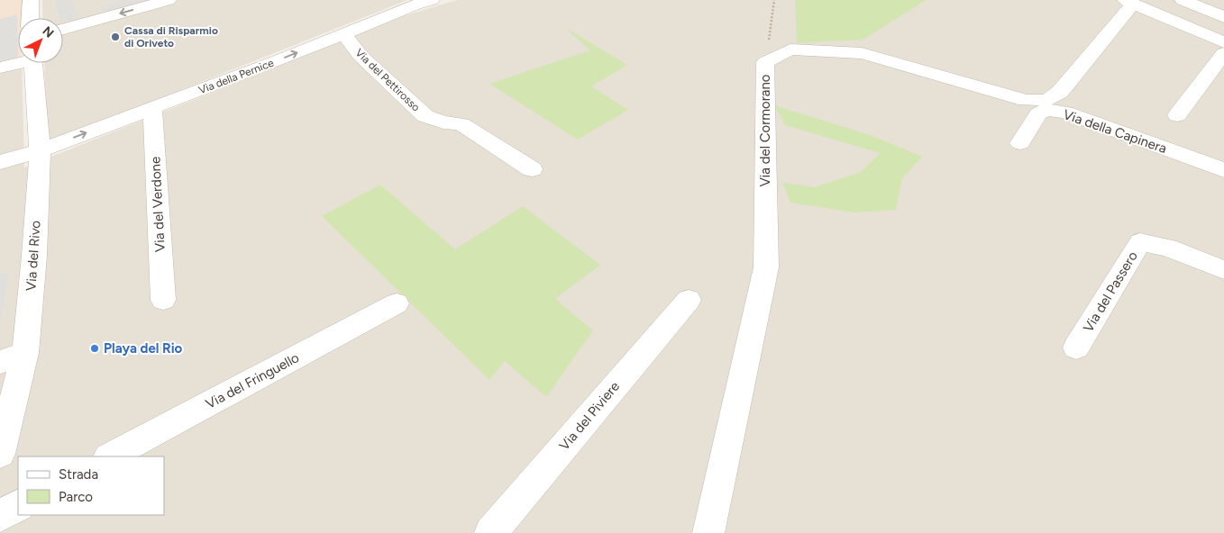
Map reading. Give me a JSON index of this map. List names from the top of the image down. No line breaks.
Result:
{"streets":{"street":["Via della Pernice","Via del Pettirosso","Via del Cormorano","Via della Capinera","Via del Verdone","Via del Rivo","Via del Passero","Via del Fringuello","Via del Piviere"]},"crossings":[["Via della Pernice","Via del Pettirosso"],["Via della Pernice","Via del Verdone"],["Via della Pernice","Via del Rivo"]],"places":["Cassa di Risparmio di Oriveto","Playa del Rio"],"legend":["Strada","Parco"],"north":"top right"}
